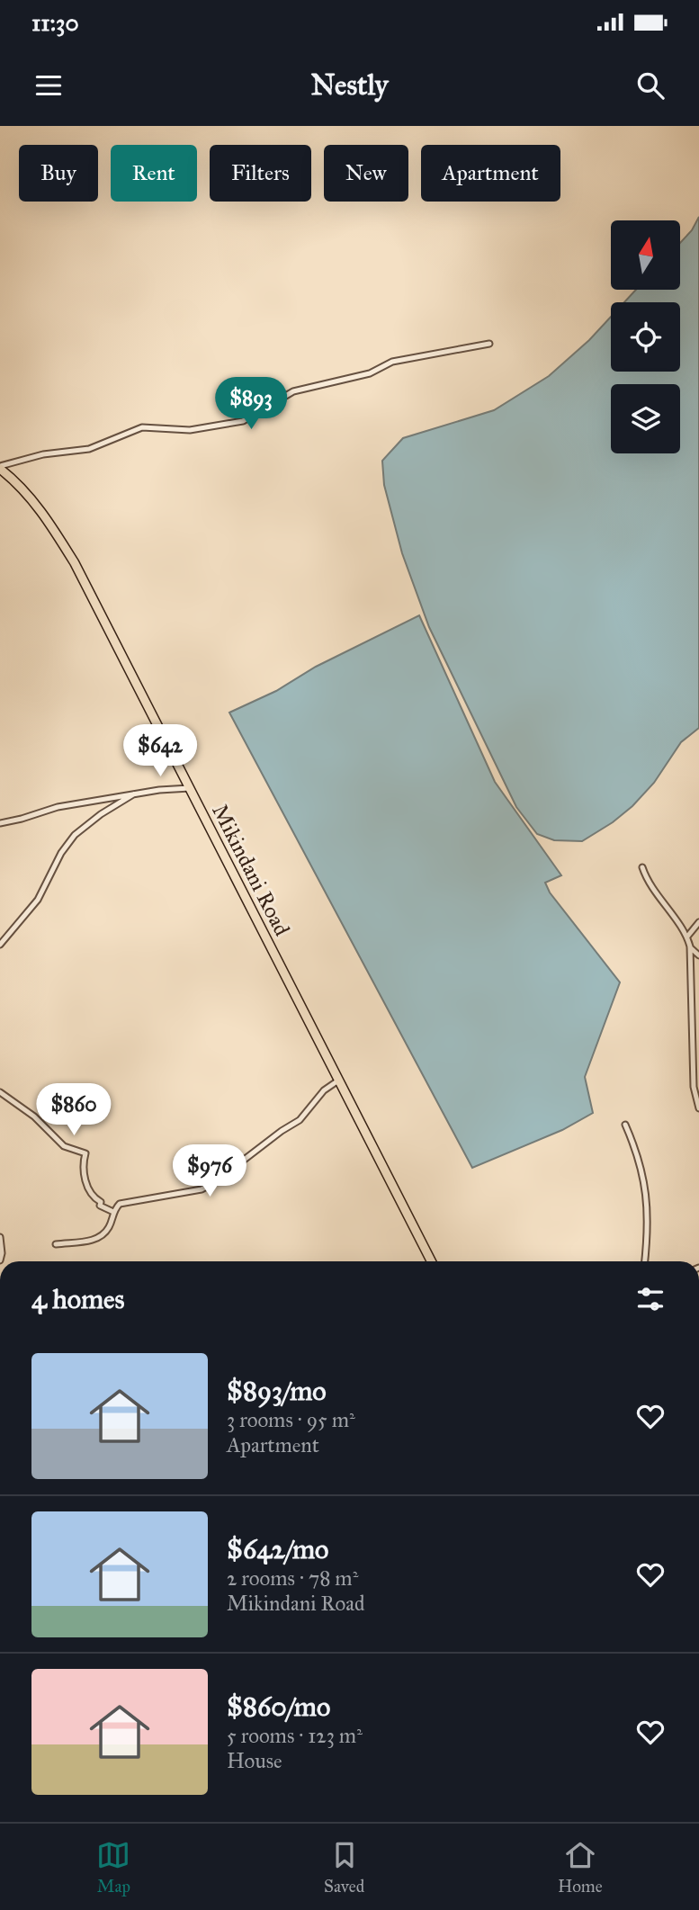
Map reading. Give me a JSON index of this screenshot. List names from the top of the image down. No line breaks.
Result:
{"streets":{"highway":["Mikindani Road"]},"north":"top","page":{"status":"11:30","header":"Nestly","chip":["Buy","Rent","Filters","New","Apartment"],"price":["$893","$642","$860","$976"],"heading":"4 homes","list":[{"name":"$893/mo","note":"3 rooms · 95 m² · Apartment"},{"name":"$642/mo","note":"2 rooms · 78 m² · Mikindani Road"},{"name":"$860/mo","note":"5 rooms · 123 m² · House"}],"tabs":["Map","Saved","Home"]}}
